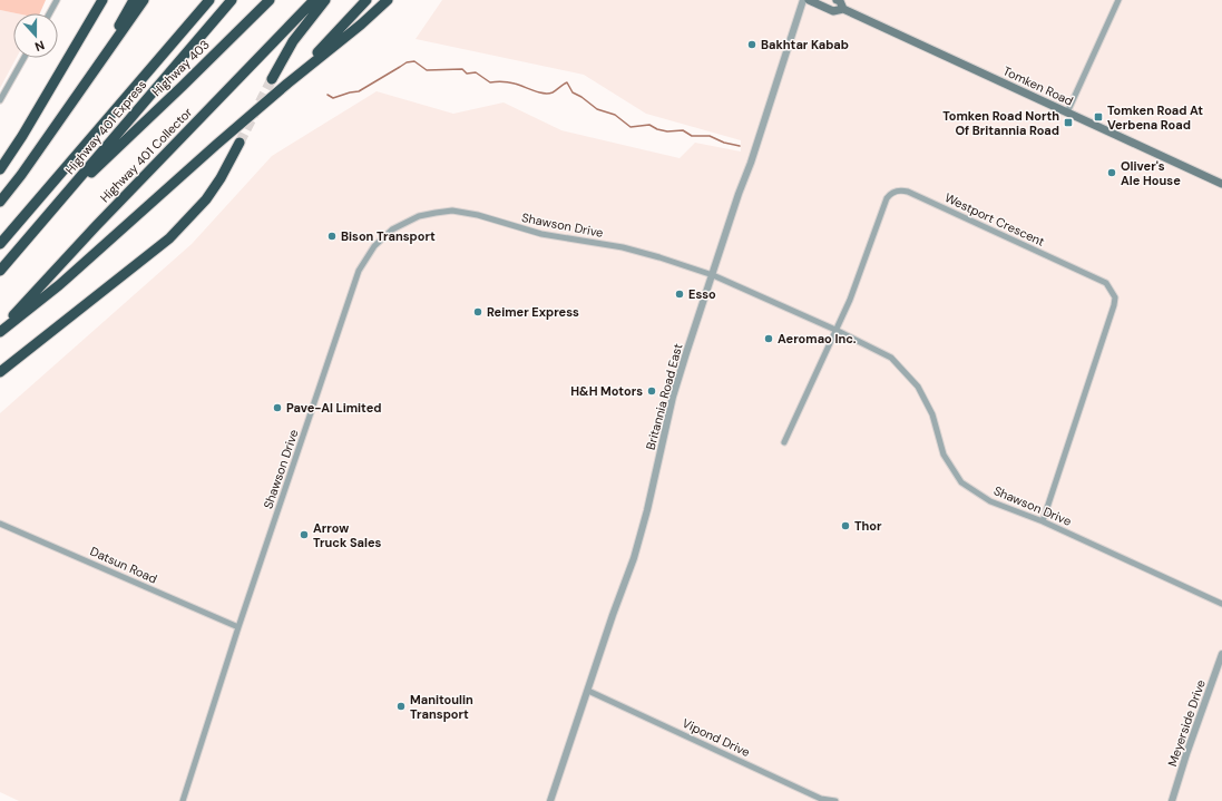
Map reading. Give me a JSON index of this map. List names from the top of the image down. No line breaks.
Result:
{"streets":{"highway":["Highway 403","Highway 401 Express","Highway 401 Collector"],"main road":["Tomken Road"],"street":["Westport Crescent","Shawson Drive","Britannia Road East","Datsun Road","Meyerside Drive","Vipond Drive"]},"crossings":[["Highway 403","Highway 401 Express"],["Westport Crescent","Shawson Drive"],["Shawson Drive","Britannia Road East"],["Shawson Drive","Datsun Road"],["Britannia Road East","Vipond Drive"]],"places":{"other":["Bakhtar Kabab","Oliver's Ale House","Bison Transport","Esso","Reimer Express","Aeromao Inc.","H&H Motors","Pave-Al Limited","Thor","Arrow Truck Sales","Manitoulin Transport"],"transit":["Tomken Road At Verbena Road","Tomken Road North Of Britannia Road"]},"north":"bottom"}
